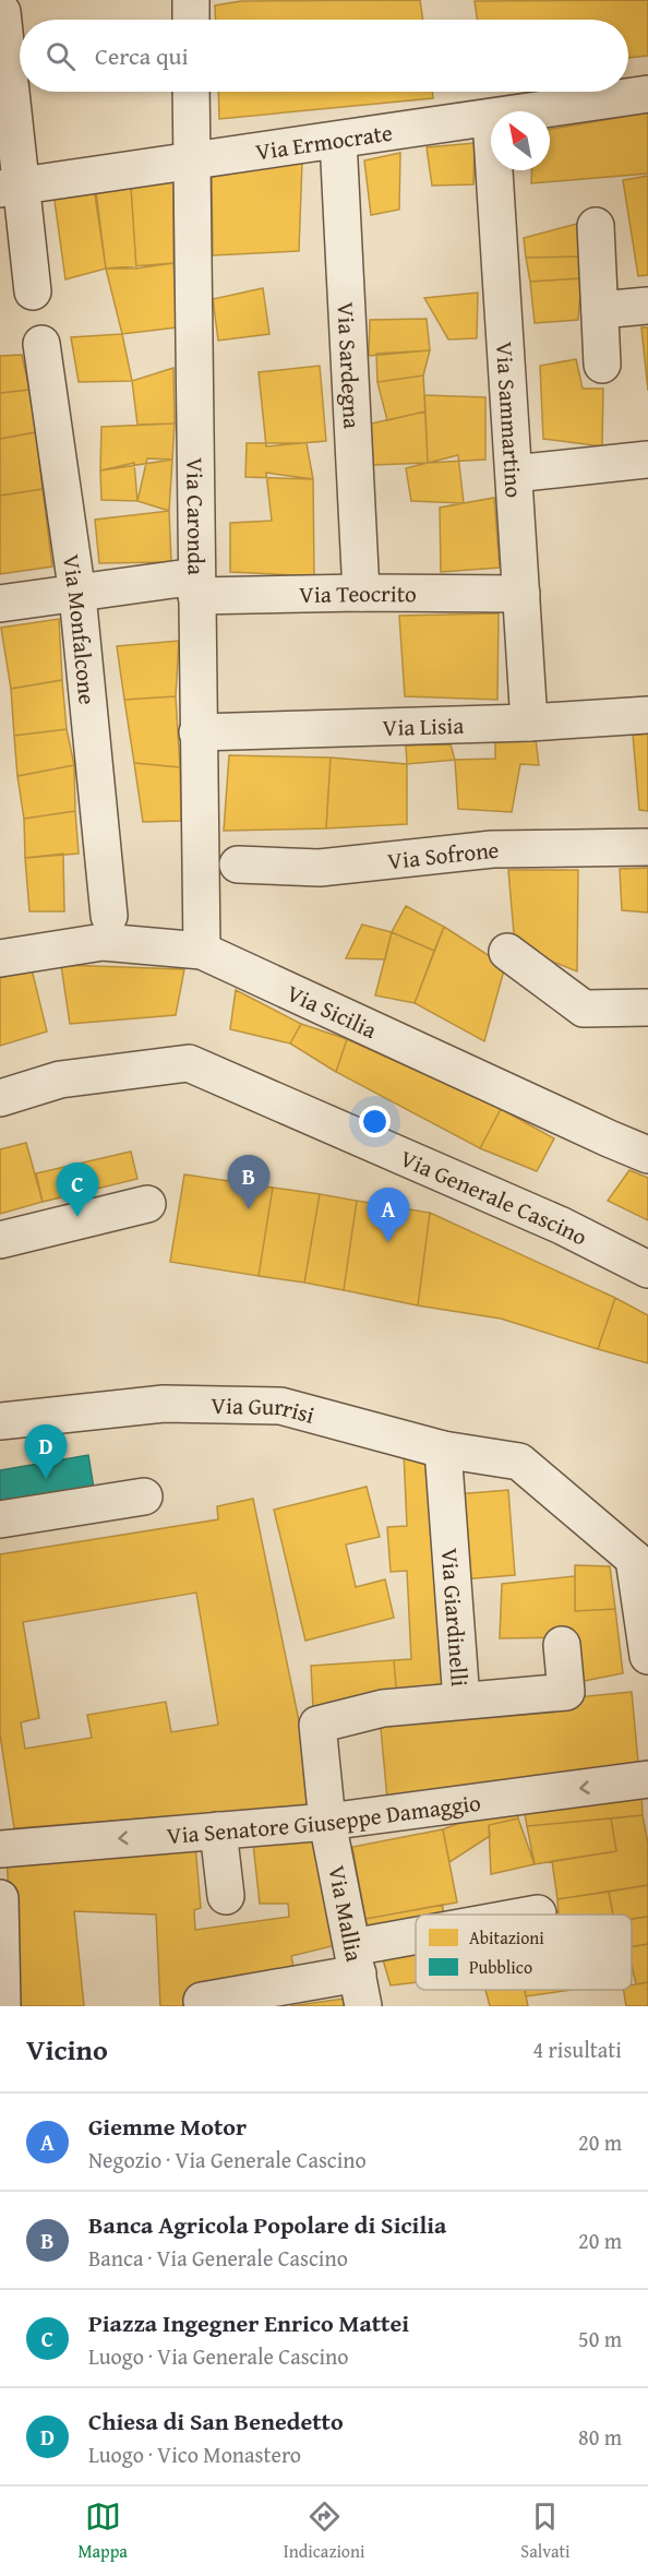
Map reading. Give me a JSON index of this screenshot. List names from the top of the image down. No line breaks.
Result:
{"streets":{"street":["Via Ermocrate","Via Sardegna","Via Sammartino","Via Caronda","Via Teocrito","Via Monfalcone","Via Lisia","Via Sofrone","Via Sicilia","Via Generale Cascino","Via Gurrisi","Via Giardinelli","Via Senatore Giuseppe Damaggio","Via Mallia"]},"crossings":[["Via Ermocrate","Via Sardegna"],["Via Ermocrate","Via Caronda"],["Via Sardegna","Via Teocrito"],["Via Sammartino","Via Teocrito"],["Via Sammartino","Via Lisia"],["Via Caronda","Via Teocrito"],["Via Caronda","Via Lisia"],["Via Caronda","Via Sicilia"],["Via Teocrito","Via Monfalcone"],["Via Gurrisi","Via Giardinelli"],["Via Giardinelli","Via Senatore Giuseppe Damaggio"],["Via Giardinelli","Via Mallia"],["Via Senatore Giuseppe Damaggio","Via Mallia"]],"one_way":["Via Senatore Giuseppe Damaggio"],"legend":["Abitazioni","Pubblico"],"north":"top left","page":{"search":"Cerca qui","pins":["B","C","A","D"],"heading":["Vicino","4 risultati"],"list":[{"mark":"A","name":"Giemme Motor","note":"Negozio · Via Generale Cascino","value":"20 m"},{"mark":"B","name":"Banca Agricola Popolare di Sicilia","note":"Banca · Via Generale Cascino","value":"20 m"},{"mark":"C","name":"Piazza Ingegner Enrico Mattei","note":"Luogo · Via Generale Cascino","value":"50 m"},{"mark":"D","name":"Chiesa di San Benedetto","note":"Luogo · Vico Monastero","value":"80 m"}],"nav":["Mappa","Indicazioni","Salvati"]}}
